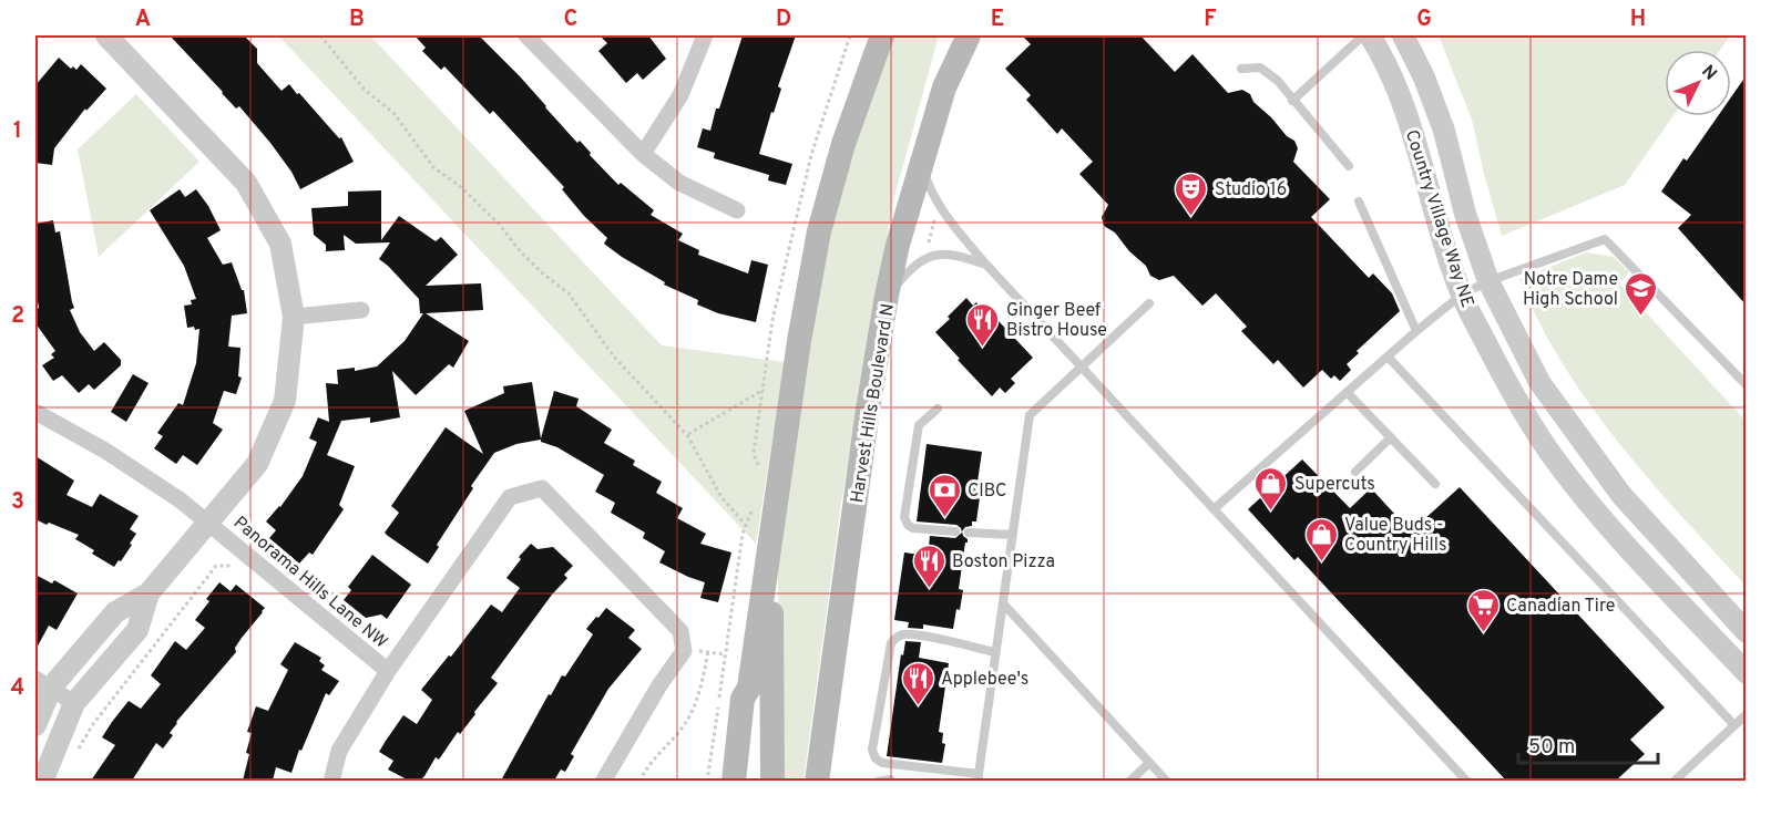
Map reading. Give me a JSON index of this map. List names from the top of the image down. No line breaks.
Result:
{"streets":{"main road":["Harvest Hills Boulevard N"],"street":["Country Village Way NE","Panorama Hills Lane NW"]},"places":{"theatre":["Studio 16"],"school or university":["Notre Dame High School"],"restaurant":["Ginger Beef Bistro House","Boston Pizza","Applebee's"],"shop":["Supercuts","Value Buds - Country Hills"],"bank":["CIBC"],"supermarket":["Canadian Tire"]},"scale_bar":"50 m","north":"top right","grid":{"columns":["A","B","C","D","E","F","G","H"],"rows":["1","2","3","4"]}}
